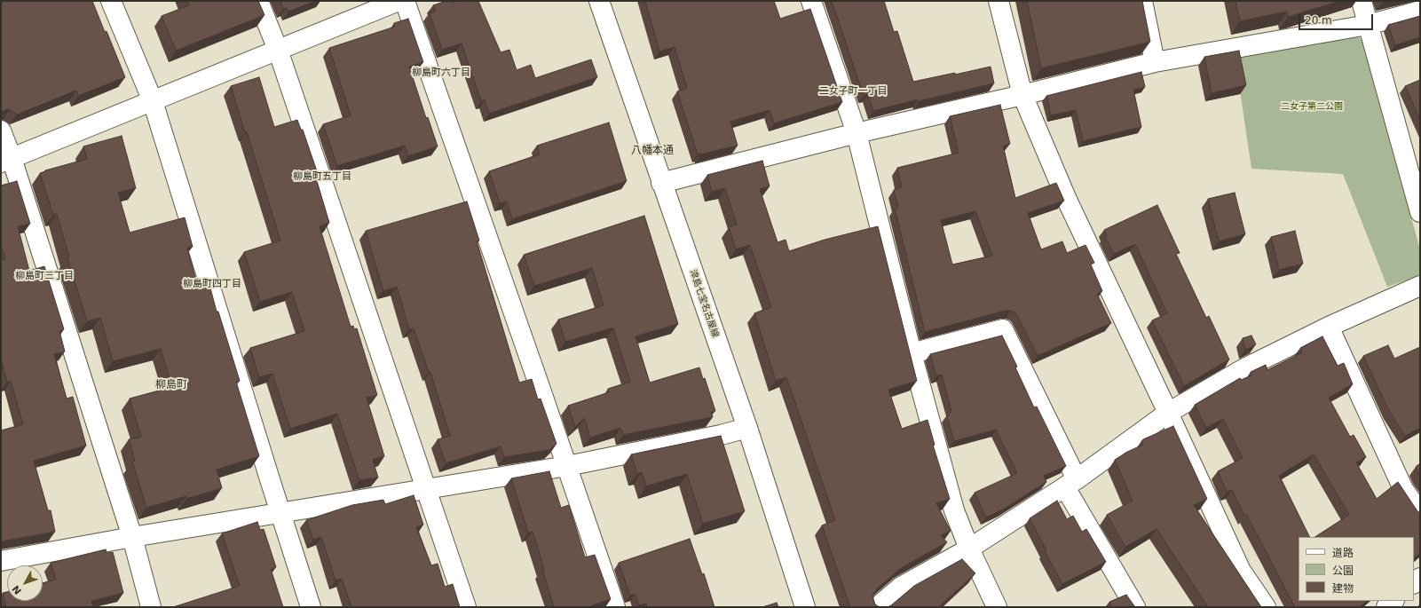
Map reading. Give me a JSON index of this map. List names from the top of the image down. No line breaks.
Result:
{"streets":{"street":["津島七宝名古屋線"]},"districts":["柳島町六丁目","二女子町一丁目","八幡本通","柳島町五丁目","柳島町三丁目","柳島町四丁目","柳島町"],"parks":["二女子第二公園"],"legend":["道路","公園","建物"],"scale_bar":"20 m","north":"bottom left"}
